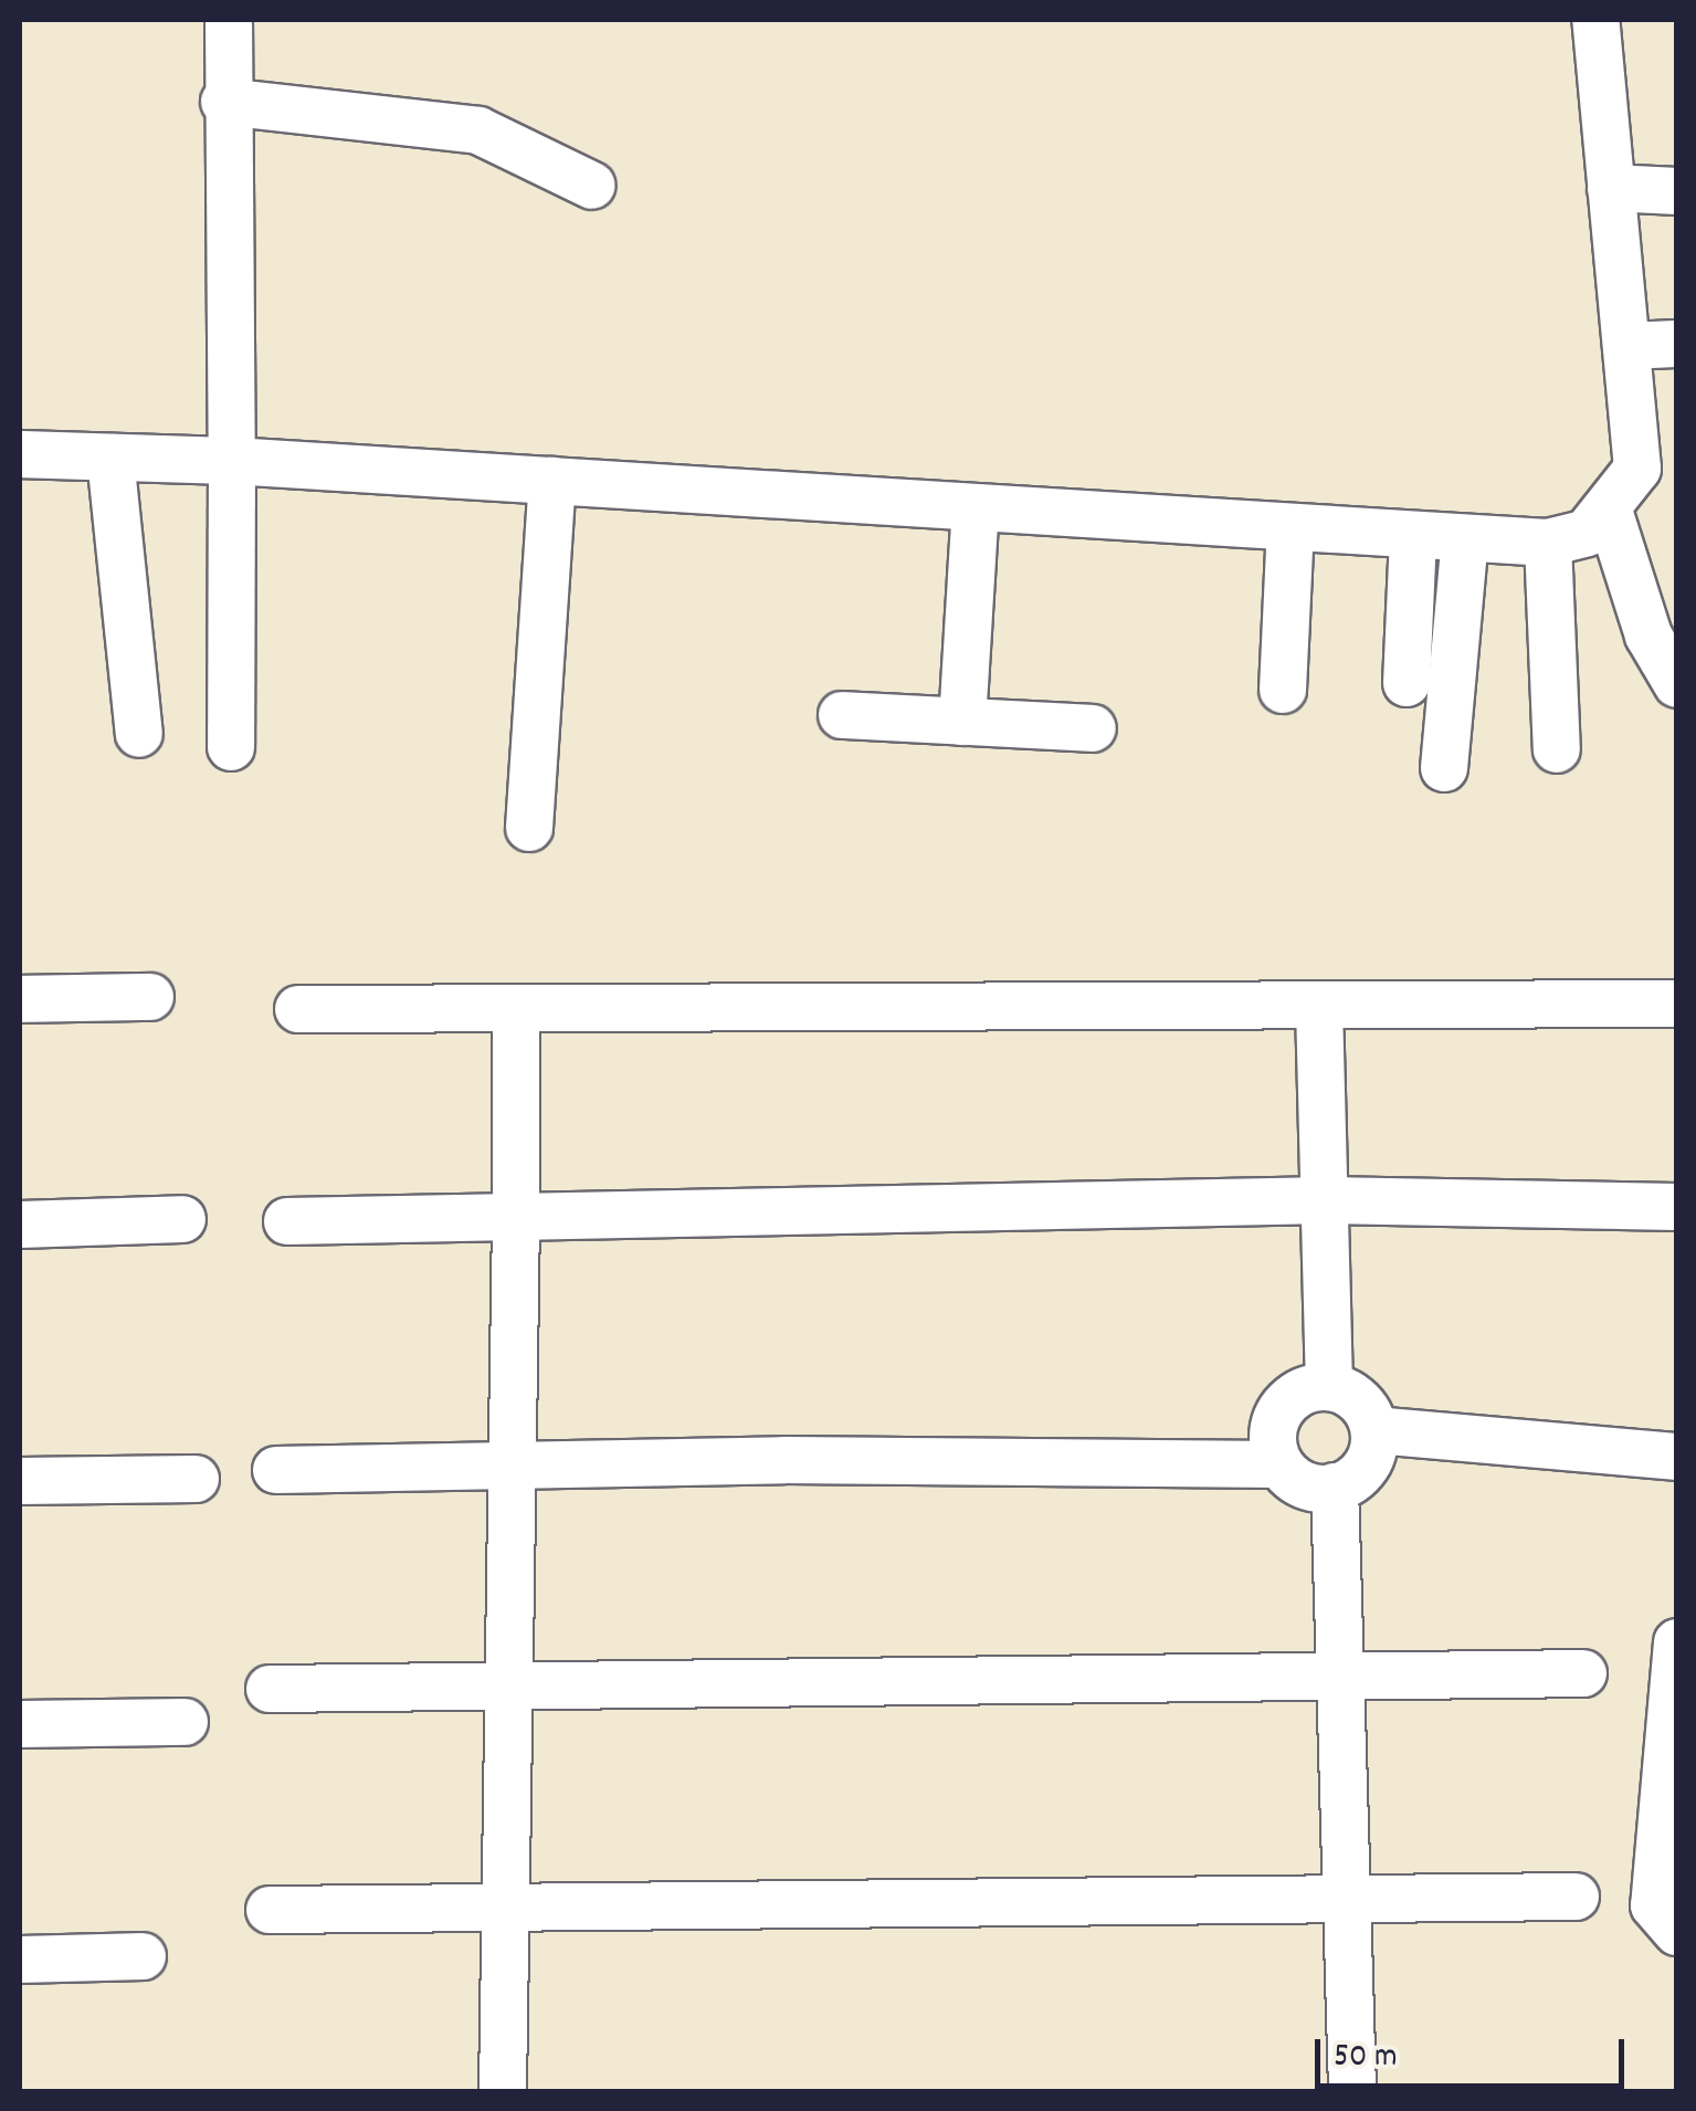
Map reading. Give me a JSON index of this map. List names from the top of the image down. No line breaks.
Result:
{"scale_bar":"50 m"}
